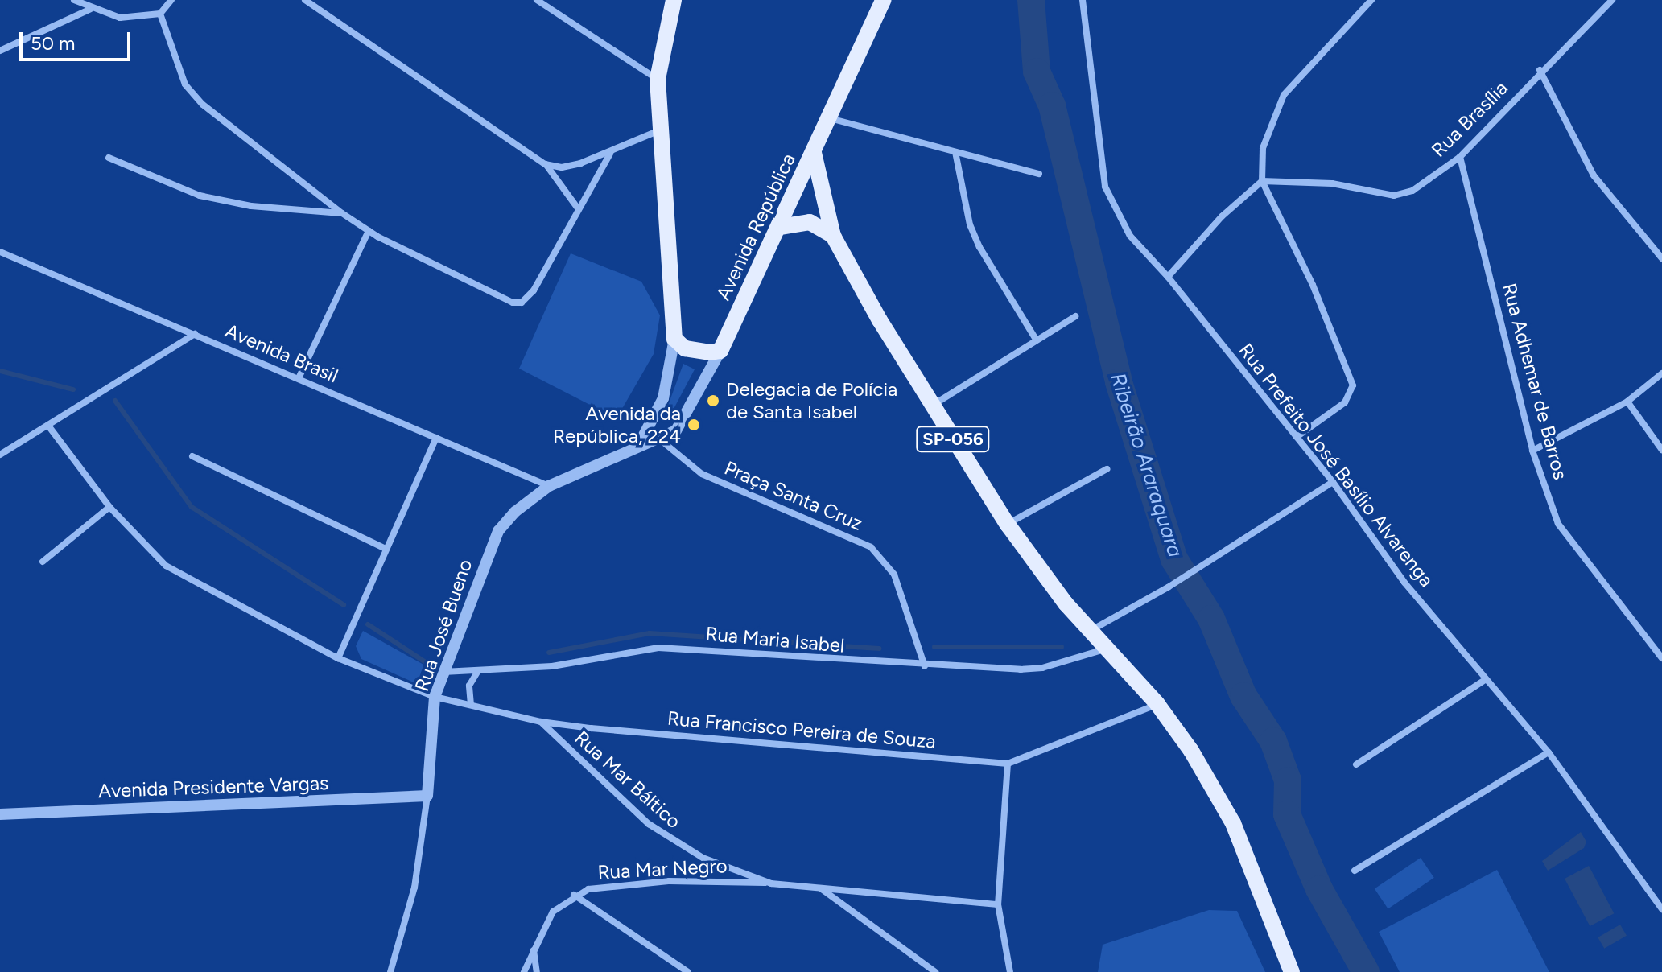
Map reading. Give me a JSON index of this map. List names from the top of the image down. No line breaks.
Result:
{"streets":{"main road":["Avenida República","SP-056"],"street":["Rua Brasília","Avenida Brasil","Rua Adhemar de Barros","Rua Prefeito José Basílio Alvarenga","Praça Santa Cruz","Rua José Bueno","Rua Maria Isabel","Rua Francisco Pereira de Souza","Rua Mar Báltico","Avenida Presidente Vargas","Rua Mar Negro"]},"crossings":[["Rua Brasília","Rua Adhemar de Barros"],["Avenida República","SP-056"],["Avenida República","Praça Santa Cruz"],["Avenida República","Rua José Bueno"],["Avenida Brasil","Rua José Bueno"],["SP-056","Rua Maria Isabel"],["SP-056","Rua Francisco Pereira de Souza"],["Praça Santa Cruz","Rua Maria Isabel"],["Rua José Bueno","Rua Maria Isabel"],["Rua José Bueno","Rua Francisco Pereira de Souza"],["Rua José Bueno","Avenida Presidente Vargas"],["Rua Francisco Pereira de Souza","Rua Mar Báltico"],["Rua Mar Báltico","Rua Mar Negro"]],"water":["Ribeirão Araraquara"],"places":["Delegacia de Polícia de Santa Isabel","Avenida da República, 224"],"scale_bar":"50 m"}
